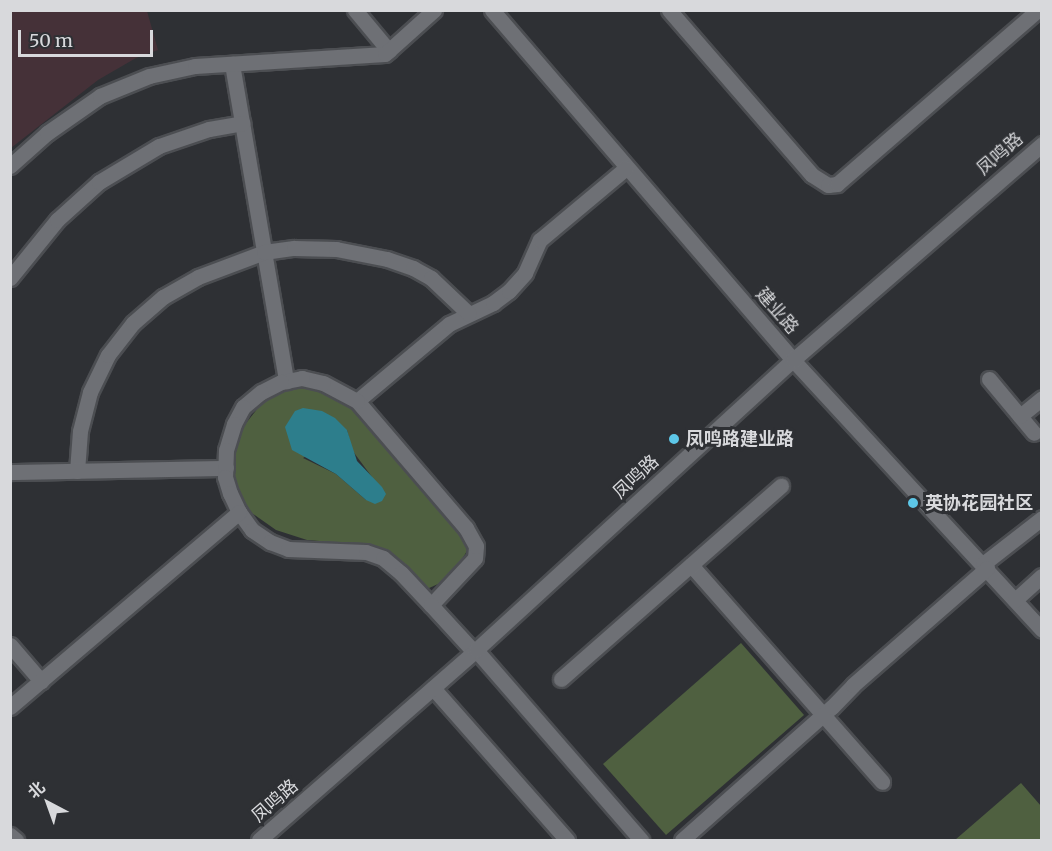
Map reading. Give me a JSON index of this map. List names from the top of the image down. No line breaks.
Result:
{"streets":{"street":["凤鸣路","建业路"]},"crossings":[["凤鸣路","建业路"]],"places":["凤鸣路建业路","英协花园社区"],"scale_bar":"50 m","north":"top left"}
